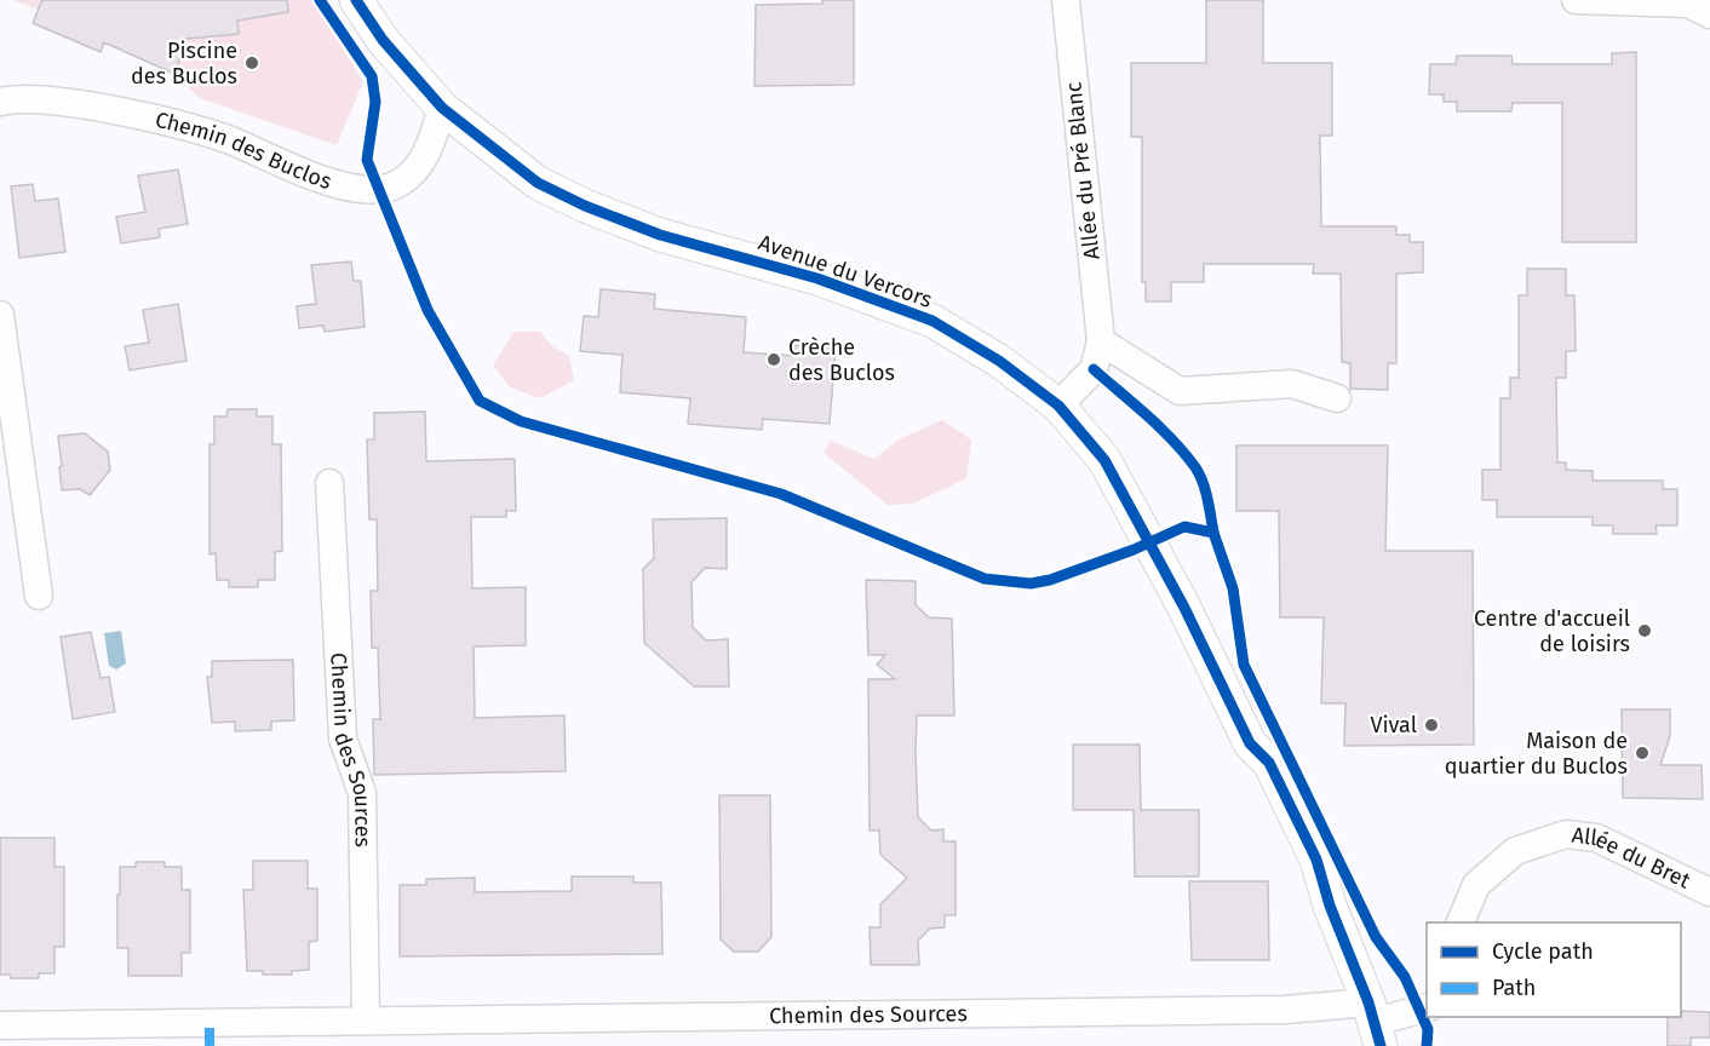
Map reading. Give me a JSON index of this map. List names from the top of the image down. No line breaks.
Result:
{"streets":{"street":["Chemin des Buclos","Allée du Pré Blanc","Avenue du Vercors","Chemin des Sources","Allée du Bret"]},"crossings":[["Chemin des Buclos","Avenue du Vercors"],["Allée du Pré Blanc","Avenue du Vercors"],["Avenue du Vercors","Chemin des Sources"]],"places":["Piscine des Buclos","Crèche des Buclos","Centre d'accueil de loisirs","Vival","Maison de quartier du Buclos"],"legend":["Cycle path","Path"]}
